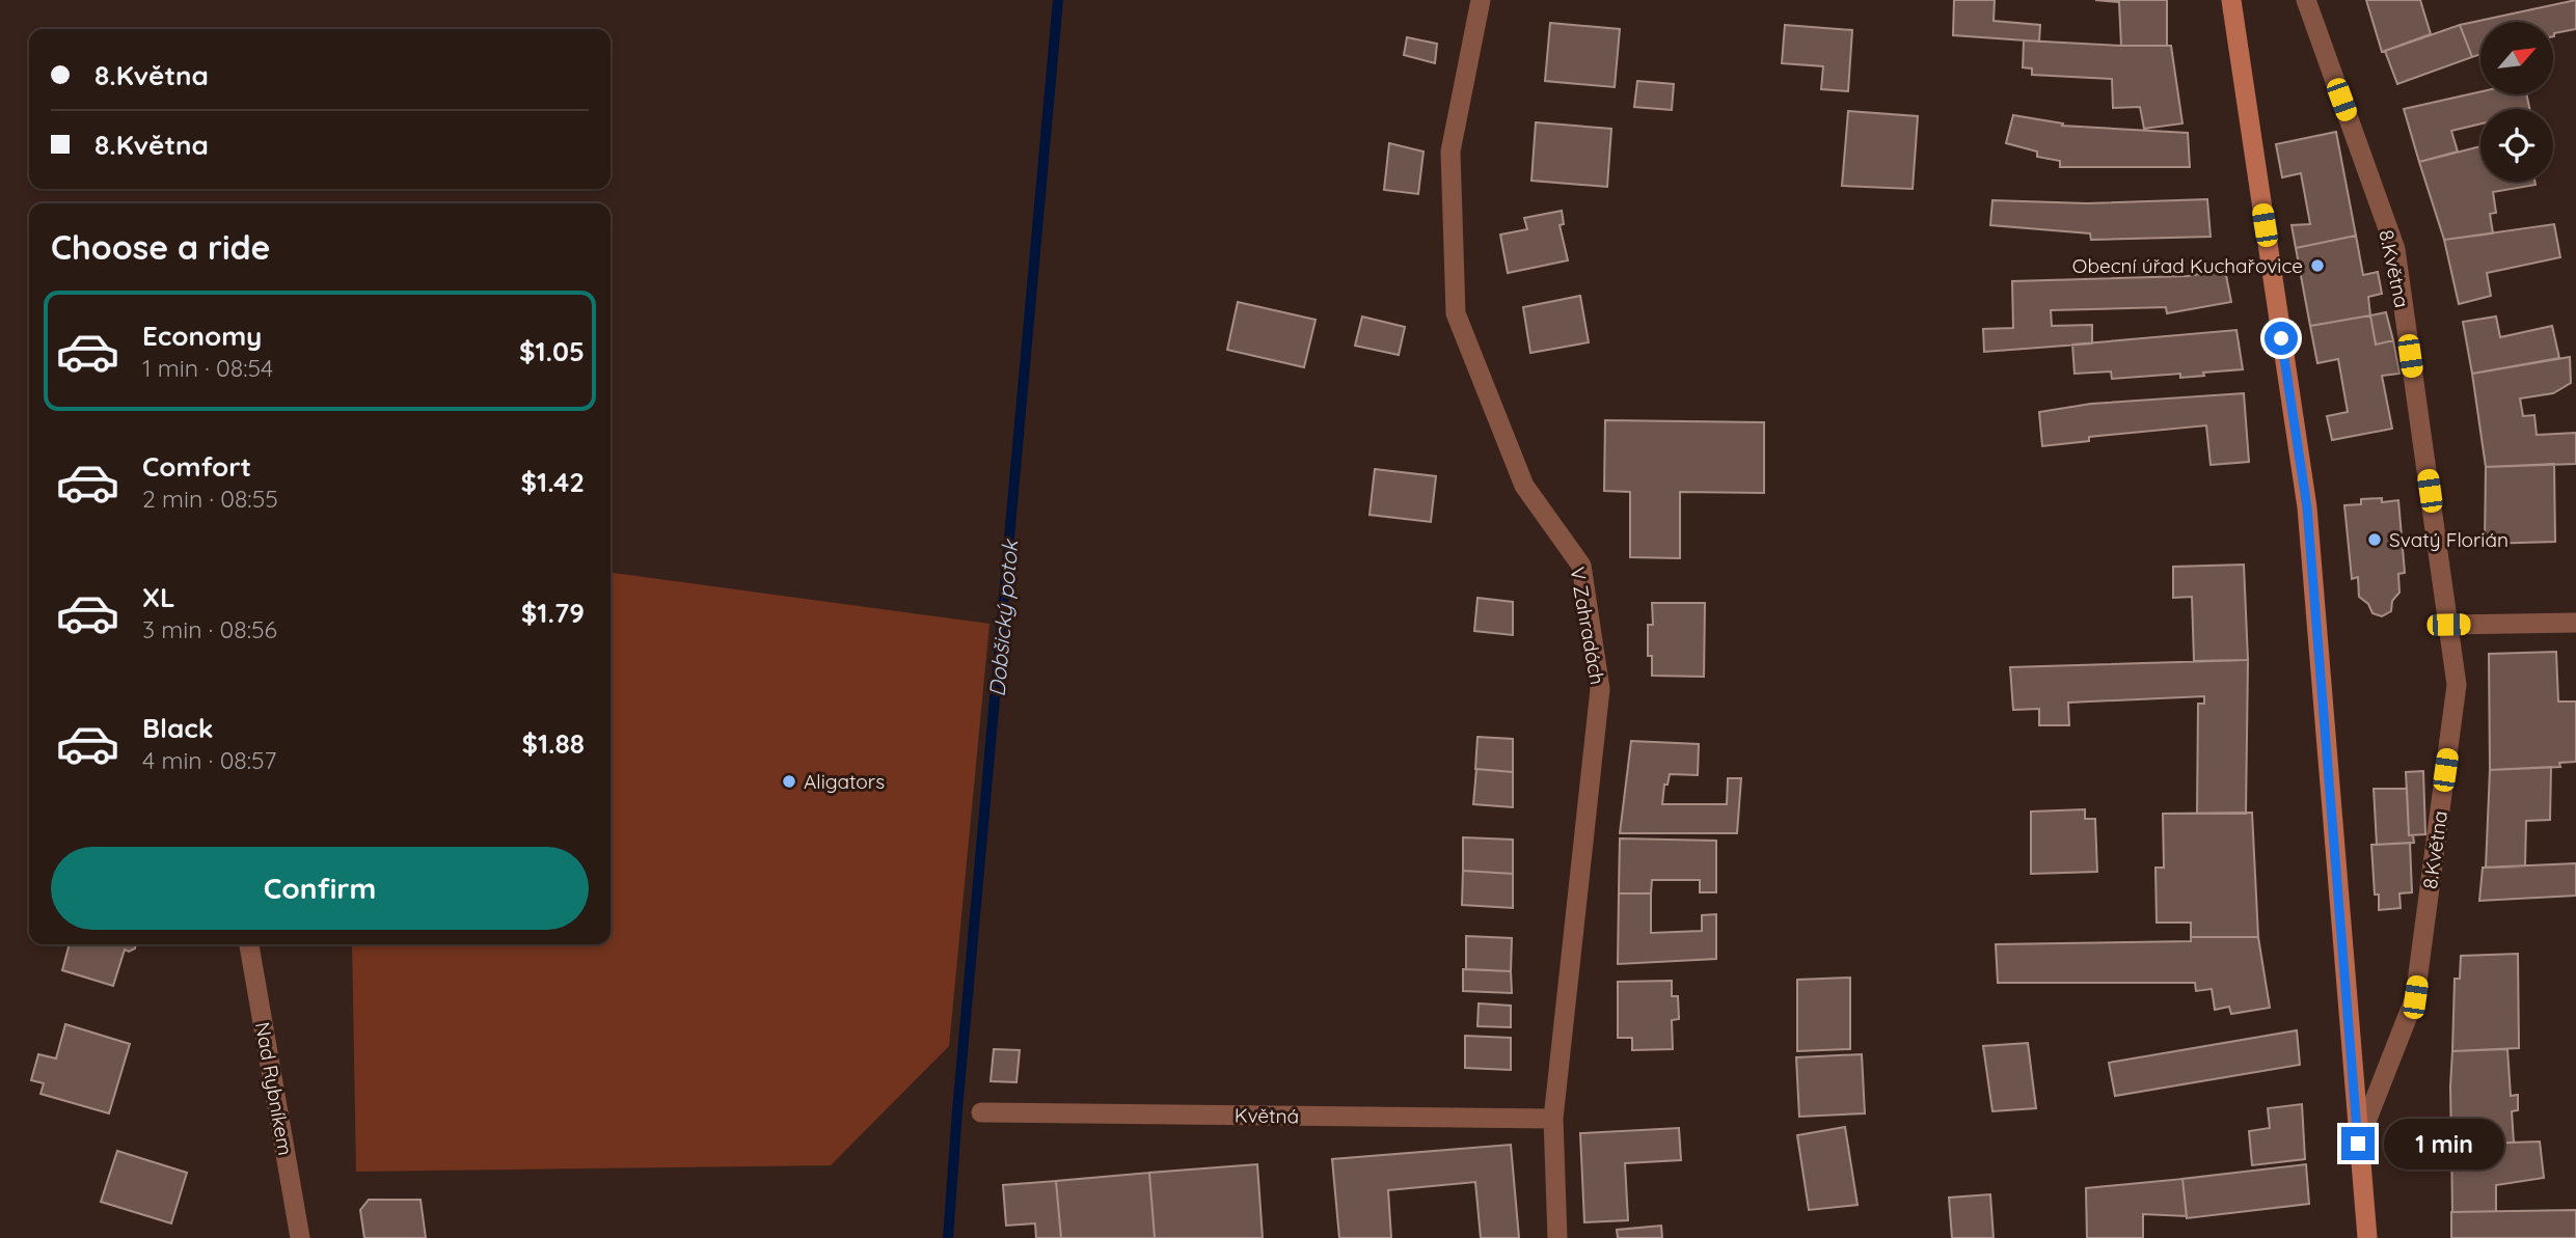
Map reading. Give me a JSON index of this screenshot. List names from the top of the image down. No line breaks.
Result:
{"streets":{"main road":["8.Května"],"street":["V Zahradách","Nad Rybníkem","Květná"]},"crossings":[["V Zahradách","Květná"]],"water":["Dobšický potok"],"places":["Obecní úřad Kuchařovice","Svatý Florián","Aligators"],"north":"top right","page":{"banner":["8.Května","8.Května"],"heading":"Choose a ride","list":[{"name":"Economy","note":"1 min · 08:54","value":"$1.05"},{"name":"Comfort","note":"2 min · 08:55","value":"$1.42"},{"name":"XL","note":"3 min · 08:56","value":"$1.79"},{"name":"Black","note":"4 min · 08:57","value":"$1.88"}],"buttons":"Confirm","bubble":"1 min"}}
